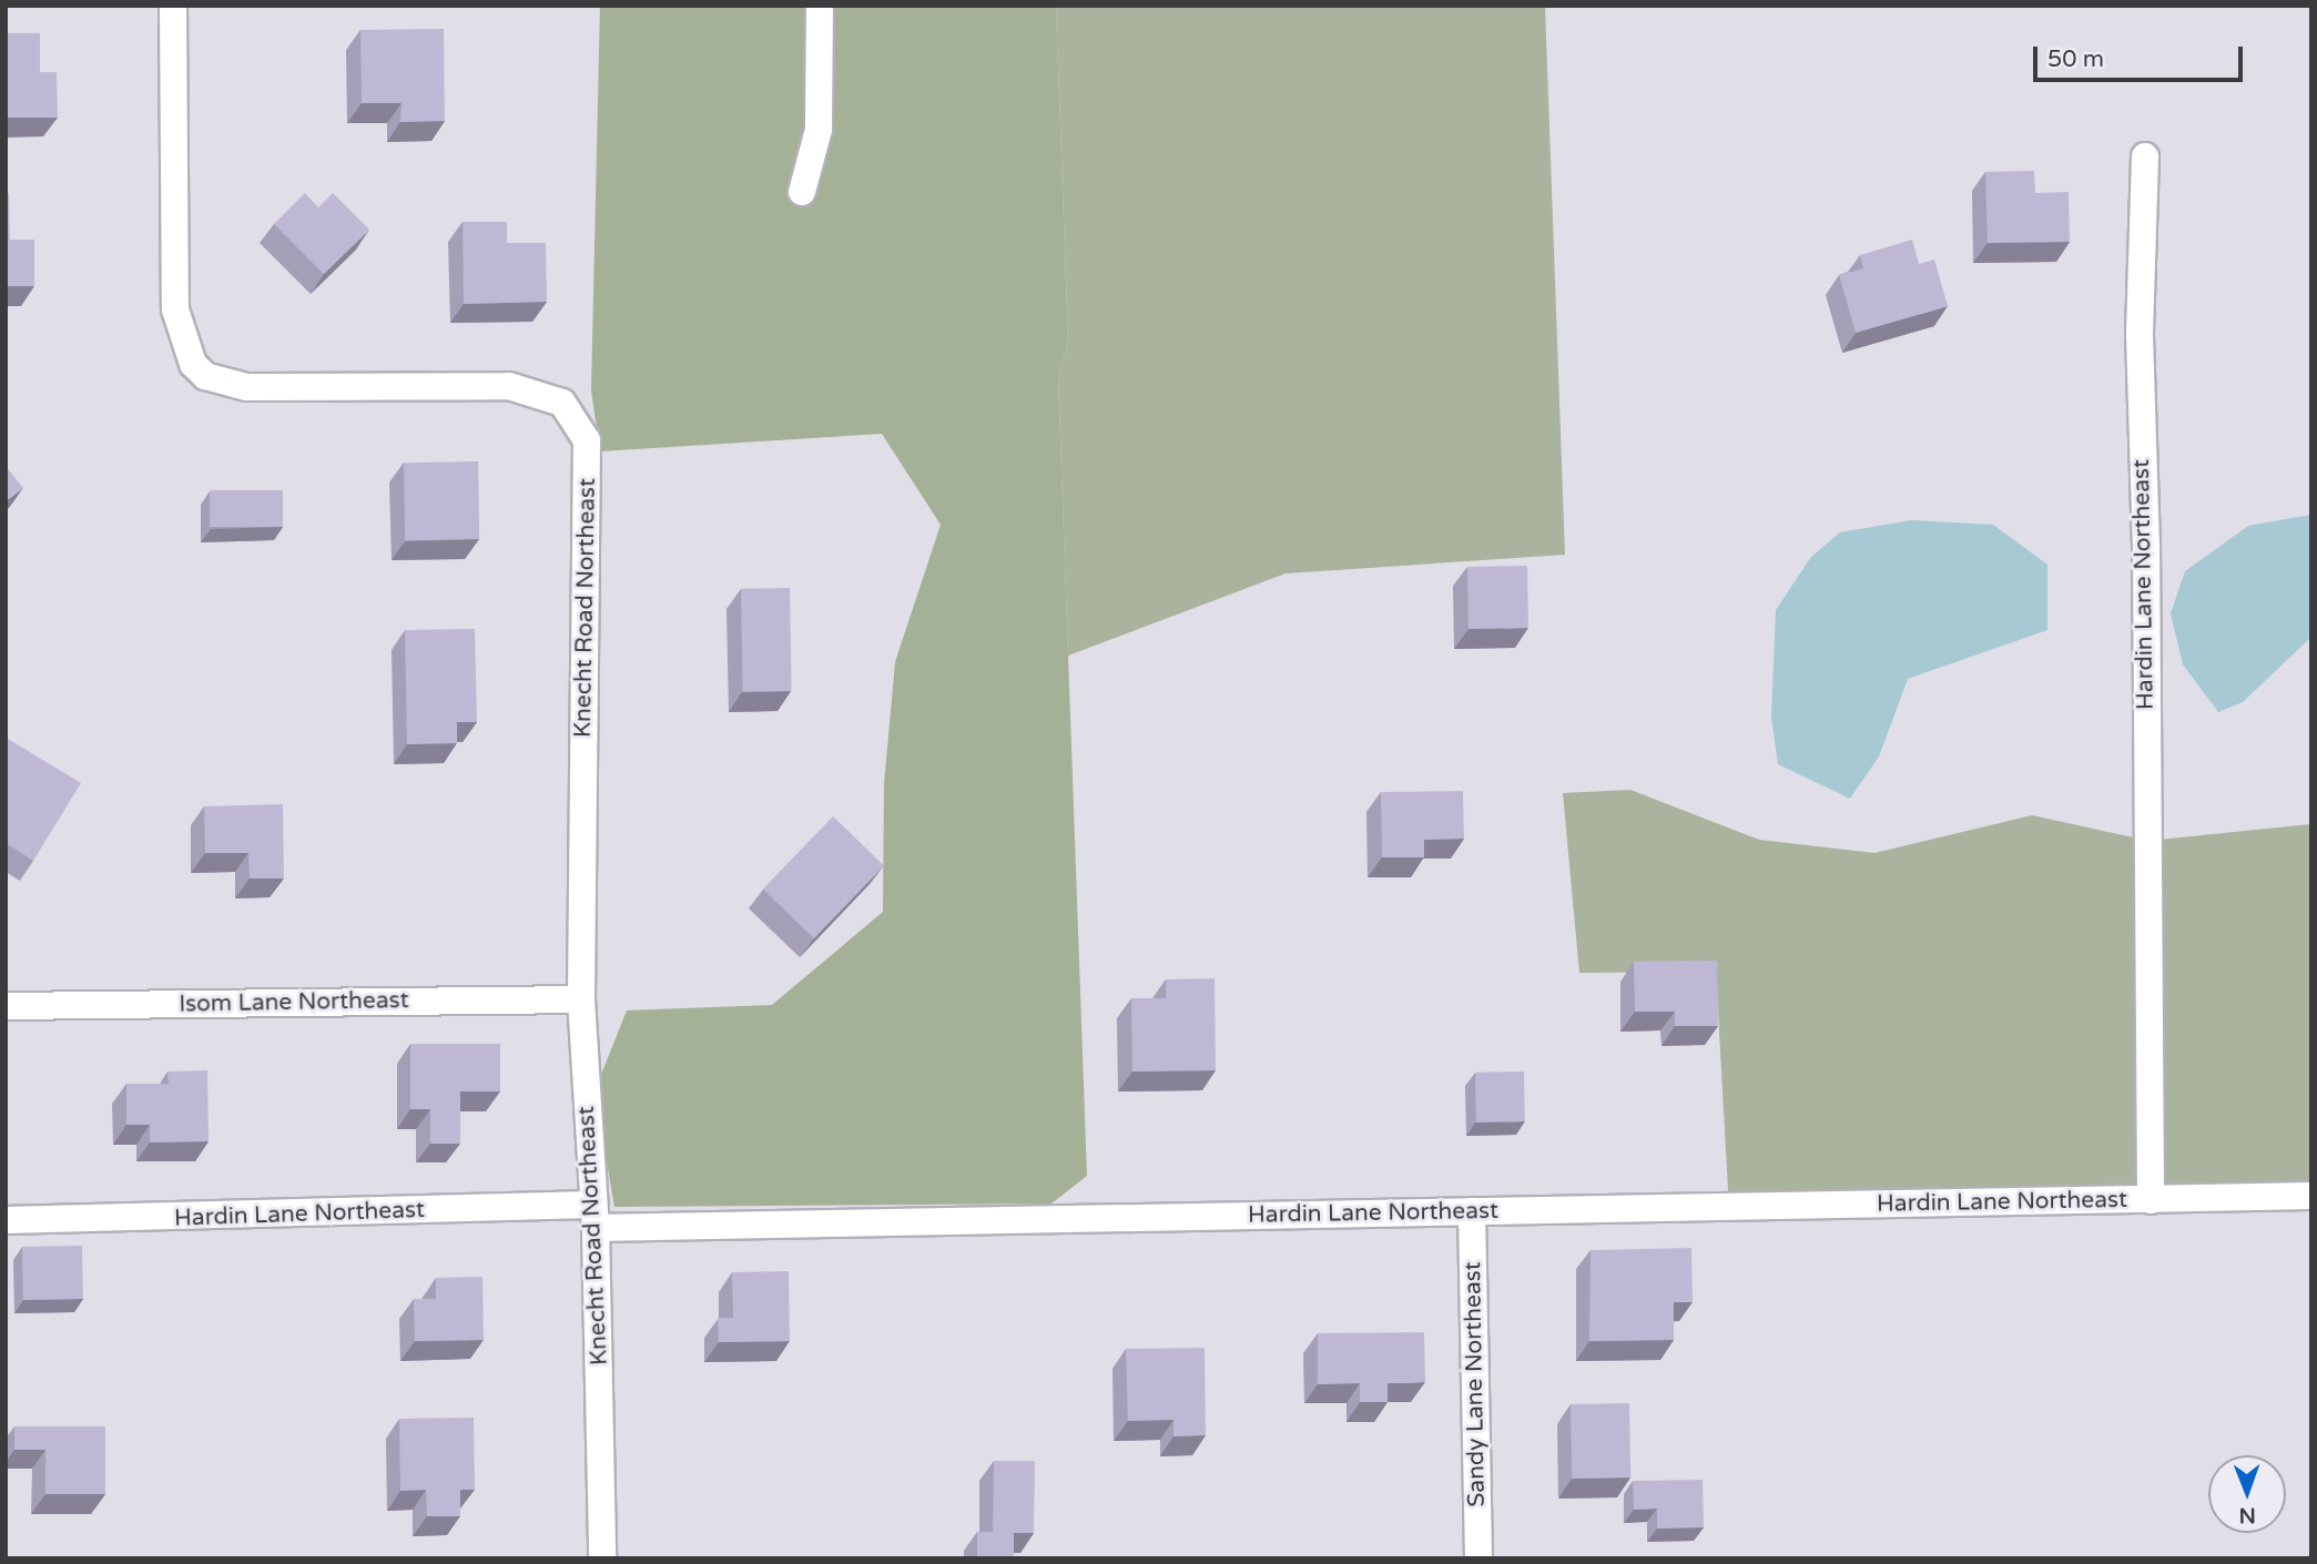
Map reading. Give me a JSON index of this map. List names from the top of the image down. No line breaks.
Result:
{"streets":{"street":["Hardin Lane Northeast","Knecht Road Northeast","Isom Lane Northeast","Sandy Lane Northeast"]},"crossings":[["Hardin Lane Northeast","Knecht Road Northeast"],["Hardin Lane Northeast","Sandy Lane Northeast"],["Knecht Road Northeast","Isom Lane Northeast"]],"scale_bar":"50 m","north":"bottom"}
